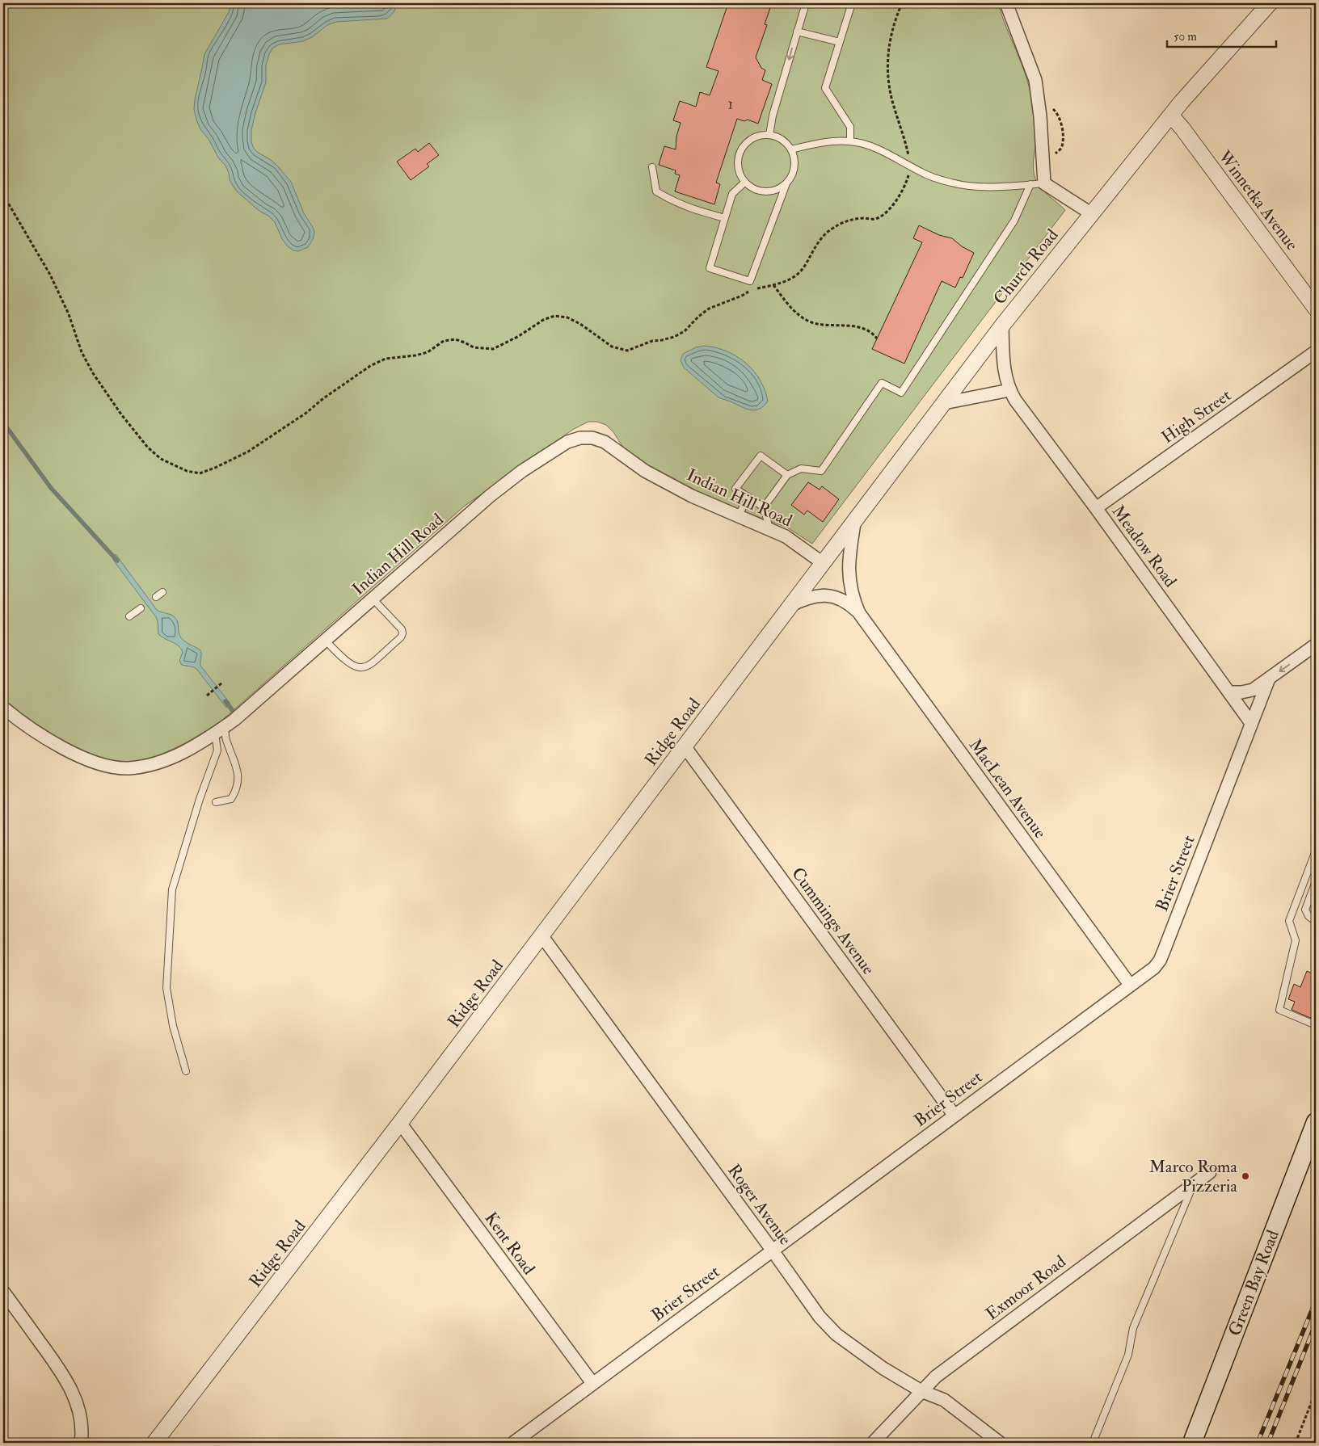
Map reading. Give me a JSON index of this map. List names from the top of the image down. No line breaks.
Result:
{"streets":{"main road":["Green Bay Road"],"street":["Winnetka Avenue","Church Road","High Street","Indian Hill Road","Meadow Road","Ridge Road","MacLean Avenue","Brier Street","Cummings Avenue","Roger Avenue","Kent Road","Exmoor Road"]},"crossings":[["Winnetka Avenue","Church Road"],["Church Road","Indian Hill Road"],["Church Road","Meadow Road"],["Church Road","Ridge Road"],["Church Road","MacLean Avenue"],["High Street","Meadow Road"],["Indian Hill Road","Ridge Road"],["Meadow Road","Brier Street"],["Ridge Road","MacLean Avenue"],["Ridge Road","Cummings Avenue"],["Ridge Road","Roger Avenue"],["Ridge Road","Kent Road"],["MacLean Avenue","Brier Street"],["Brier Street","Cummings Avenue"],["Brier Street","Roger Avenue"],["Brier Street","Kent Road"],["Roger Avenue","Exmoor Road"]],"places":["Marco Roma Pizzeria"],"house_numbers":["1"],"scale_bar":"50 m"}
